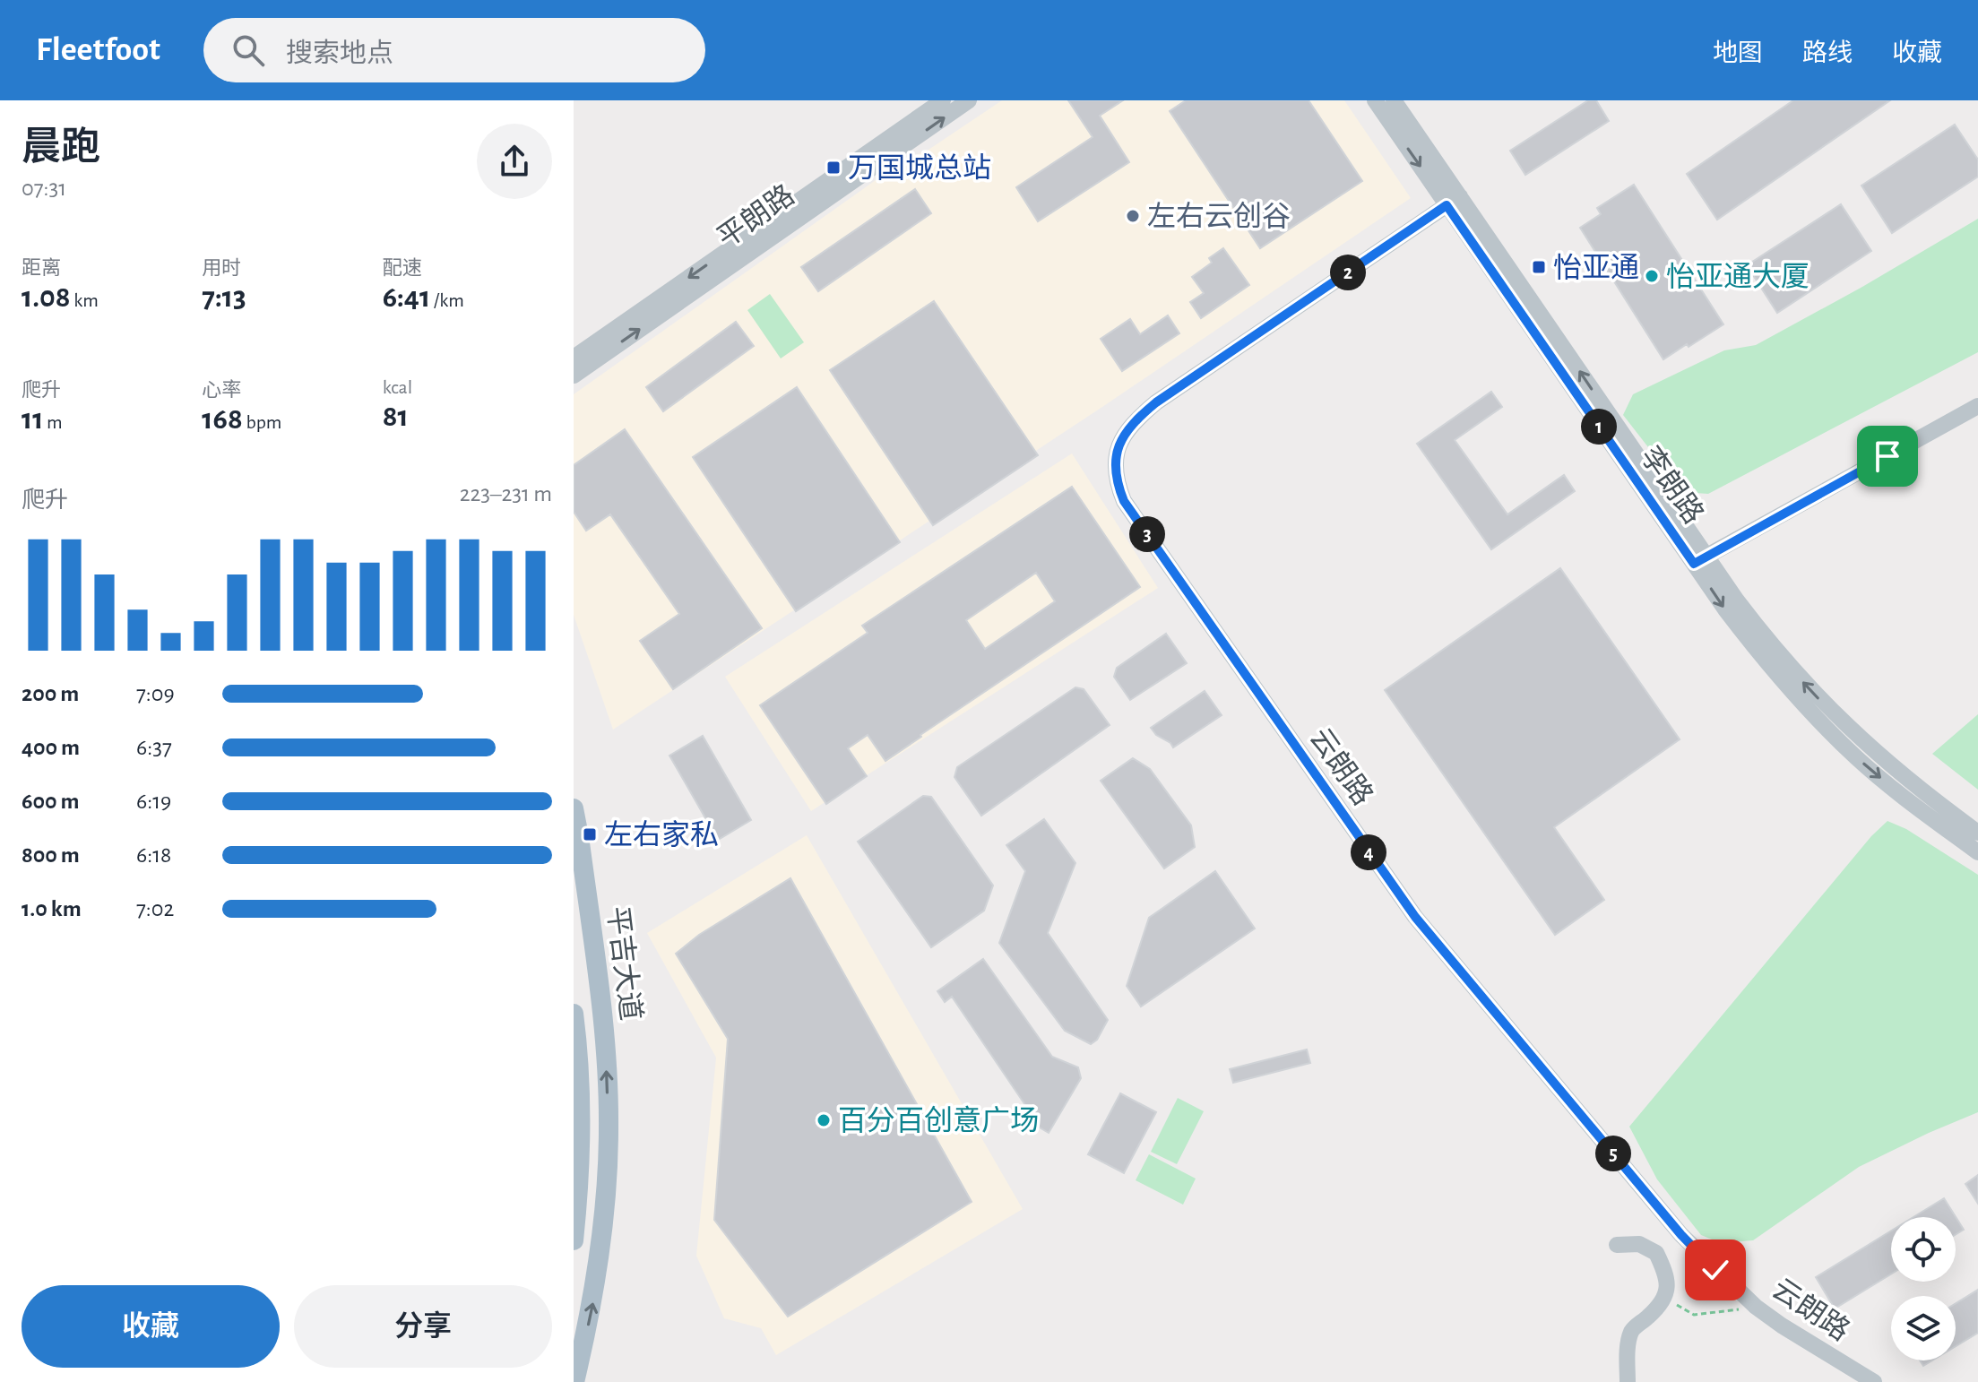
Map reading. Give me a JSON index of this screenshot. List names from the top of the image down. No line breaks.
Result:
{"streets":{"main road":["平吉大道"],"street":["平朗路","李朗路","云朗路"]},"crossings":[["李朗路","云朗路"]],"places":{"transit":["万国城总站","怡亚通","左右家私"],"other":["左右云创谷","怡亚通大厦","百分百创意广场"]},"page":{"header":"Fleetfoot","search":"搜索地点","nav":["地图","路线","收藏"],"heading":["晨跑","07:31"],"stats":[["距离","1.08 km"],["用时","7:13"],["配速","6:41 /km"],["爬升","11 m"],["心率","168 bpm"],["kcal","81"]],"pins":["2","1","3","4","5"],"chart":["爬升","223–231 m"],"list":[{"name":"200 m","note":"7:09"},{"name":"400 m","note":"6:37"},{"name":"600 m","note":"6:19"},{"name":"800 m","note":"6:18"},{"name":"1.0 km","note":"7:02"}],"buttons":["收藏","分享"]}}
